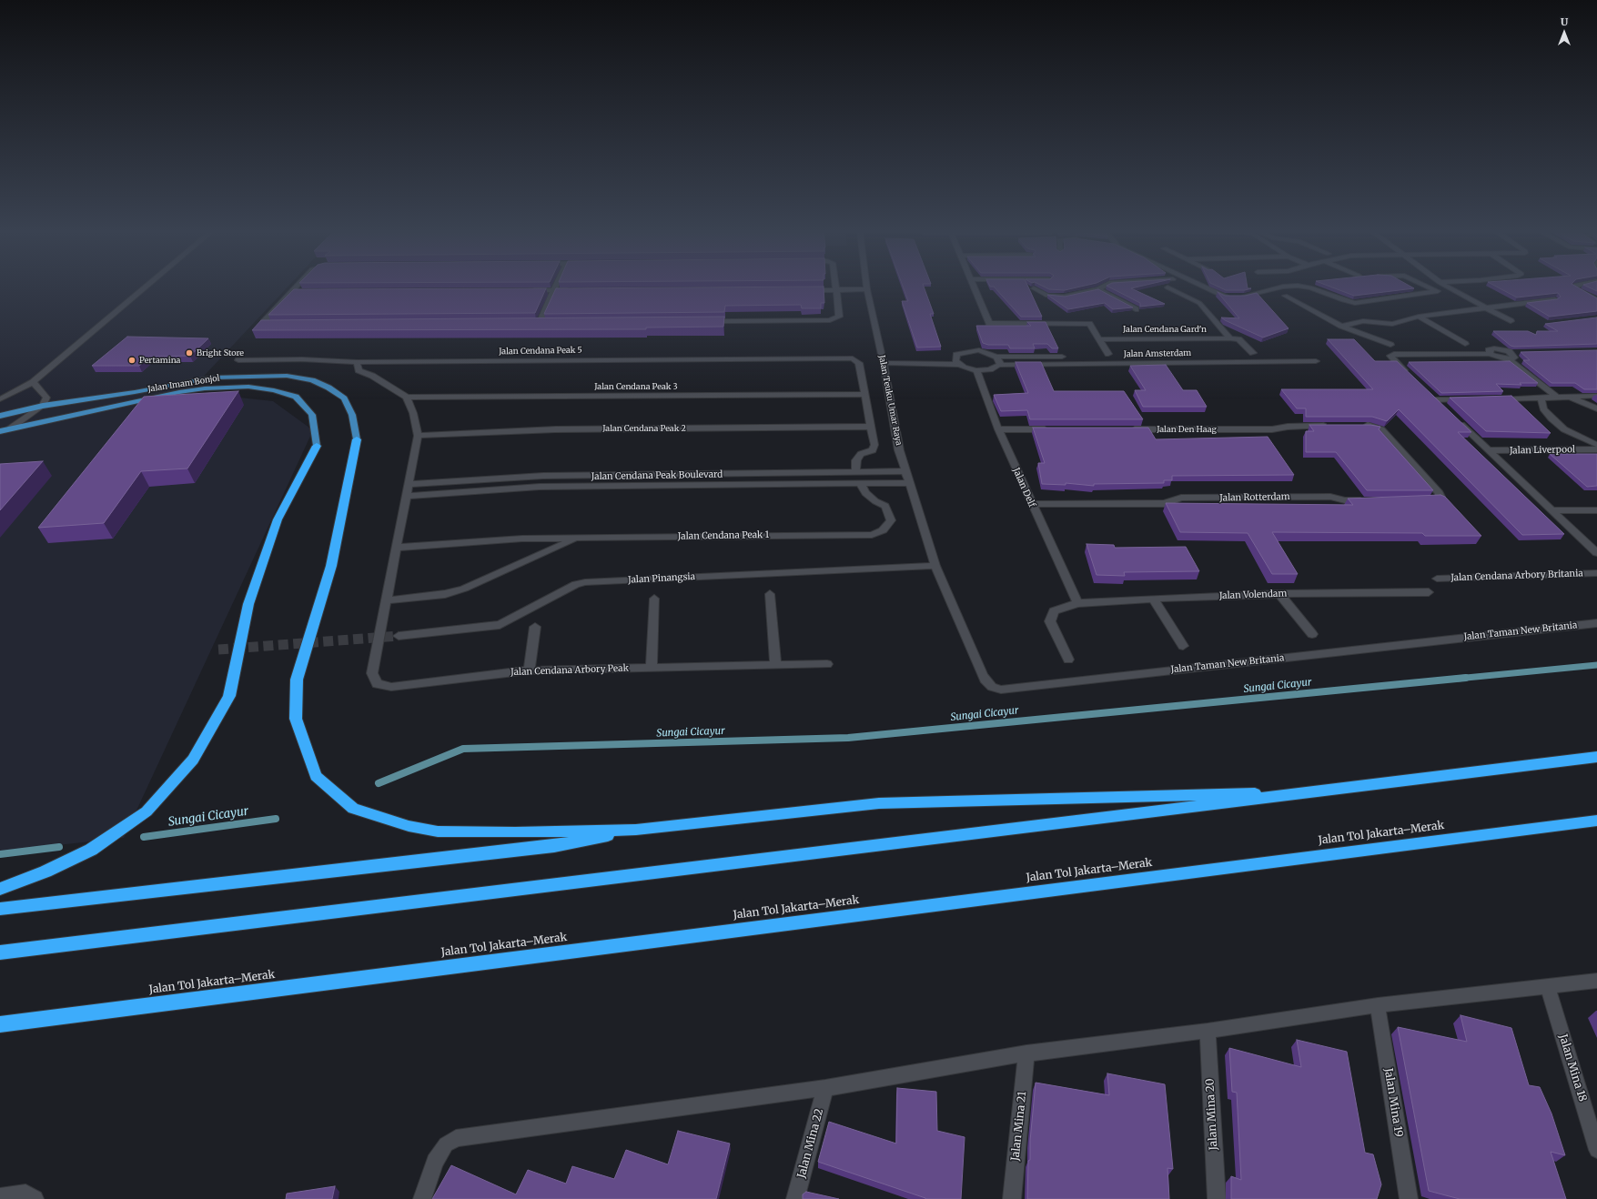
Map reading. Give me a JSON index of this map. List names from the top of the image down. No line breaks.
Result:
{"streets":{"highway":["Jalan Tol Jakarta–Merak"],"main road":["Jalan Imam Bonjol"],"street":["Jalan Cendana Gard'n","Jalan Cendana Peak 5","Jalan Amsterdam","Jalan Cendana Peak 3","Jalan Teuku Umar Raya","Jalan Cendana Peak 2","Jalan Den Haag","Jalan Liverpool","Jalan Cendana Peak Boulevard","Jalan Delf","Jalan Rotterdam","Jalan Cendana Peak 1","Jalan Cendana Arbory Britania","Jalan Pinangsia","Jalan Volendam","Jalan Taman New Britania","Jalan Cendana Arbory Peak","Jalan Mina 18","Jalan Mina 19","Jalan Mina 20","Jalan Mina 21","Jalan Mina 22"]},"crossings":[["Jalan Cendana Peak 5","Jalan Cendana Peak 3"],["Jalan Amsterdam","Jalan Delf"],["Jalan Teuku Umar Raya","Jalan Cendana Peak Boulevard"],["Jalan Teuku Umar Raya","Jalan Pinangsia"],["Jalan Teuku Umar Raya","Jalan Taman New Britania"],["Jalan Cendana Peak Boulevard","Jalan Cendana Peak 1"],["Jalan Delf","Jalan Rotterdam"],["Jalan Delf","Jalan Volendam"],["Jalan Cendana Peak 1","Jalan Cendana Arbory Peak"],["Jalan Pinangsia","Jalan Taman New Britania"]],"water":["Sungai Cicayur"],"places":["Bright Store","Pertamina"],"north":"top"}
